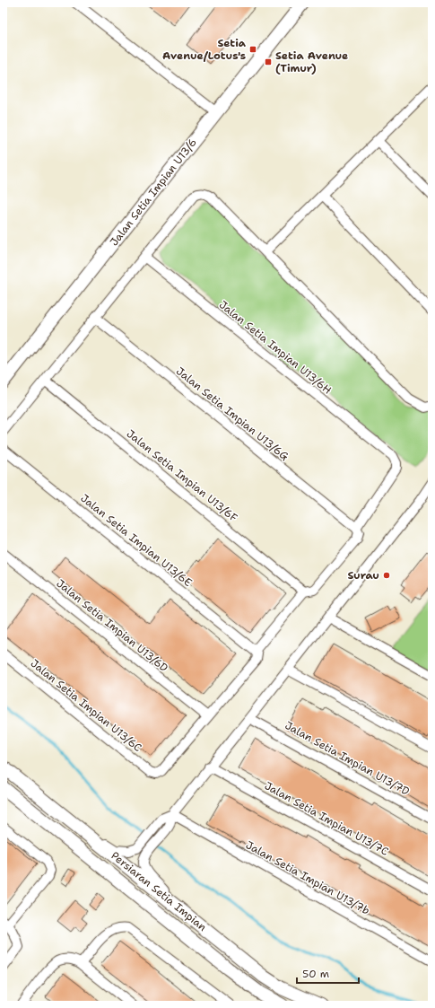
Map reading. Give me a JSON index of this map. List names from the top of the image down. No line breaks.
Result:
{"streets":{"street":["Jalan Setia Impian U13/6","Jalan Setia Impian U13/6H","Jalan Setia Impian U13/6G","Jalan Setia Impian U13/6F","Jalan Setia Impian U13/6E","Jalan Setia Impian U13/6D","Jalan Setia Impian U13/6C","Jalan Setia Impian U13/7D","Jalan Setia Impian U13/7C","Jalan Setia Impian U13/7b","Persiaran Setia Impian"]},"crossings":[["Jalan Setia Impian U13/6H","Jalan Setia Impian U13/6G"],["Jalan Setia Impian U13/6D","Jalan Setia Impian U13/6C"]],"places":{"transit":["Setia Avenue/Lotus's","Setia Avenue (Timur)"],"other":["Surau"]},"scale_bar":"50 m"}
